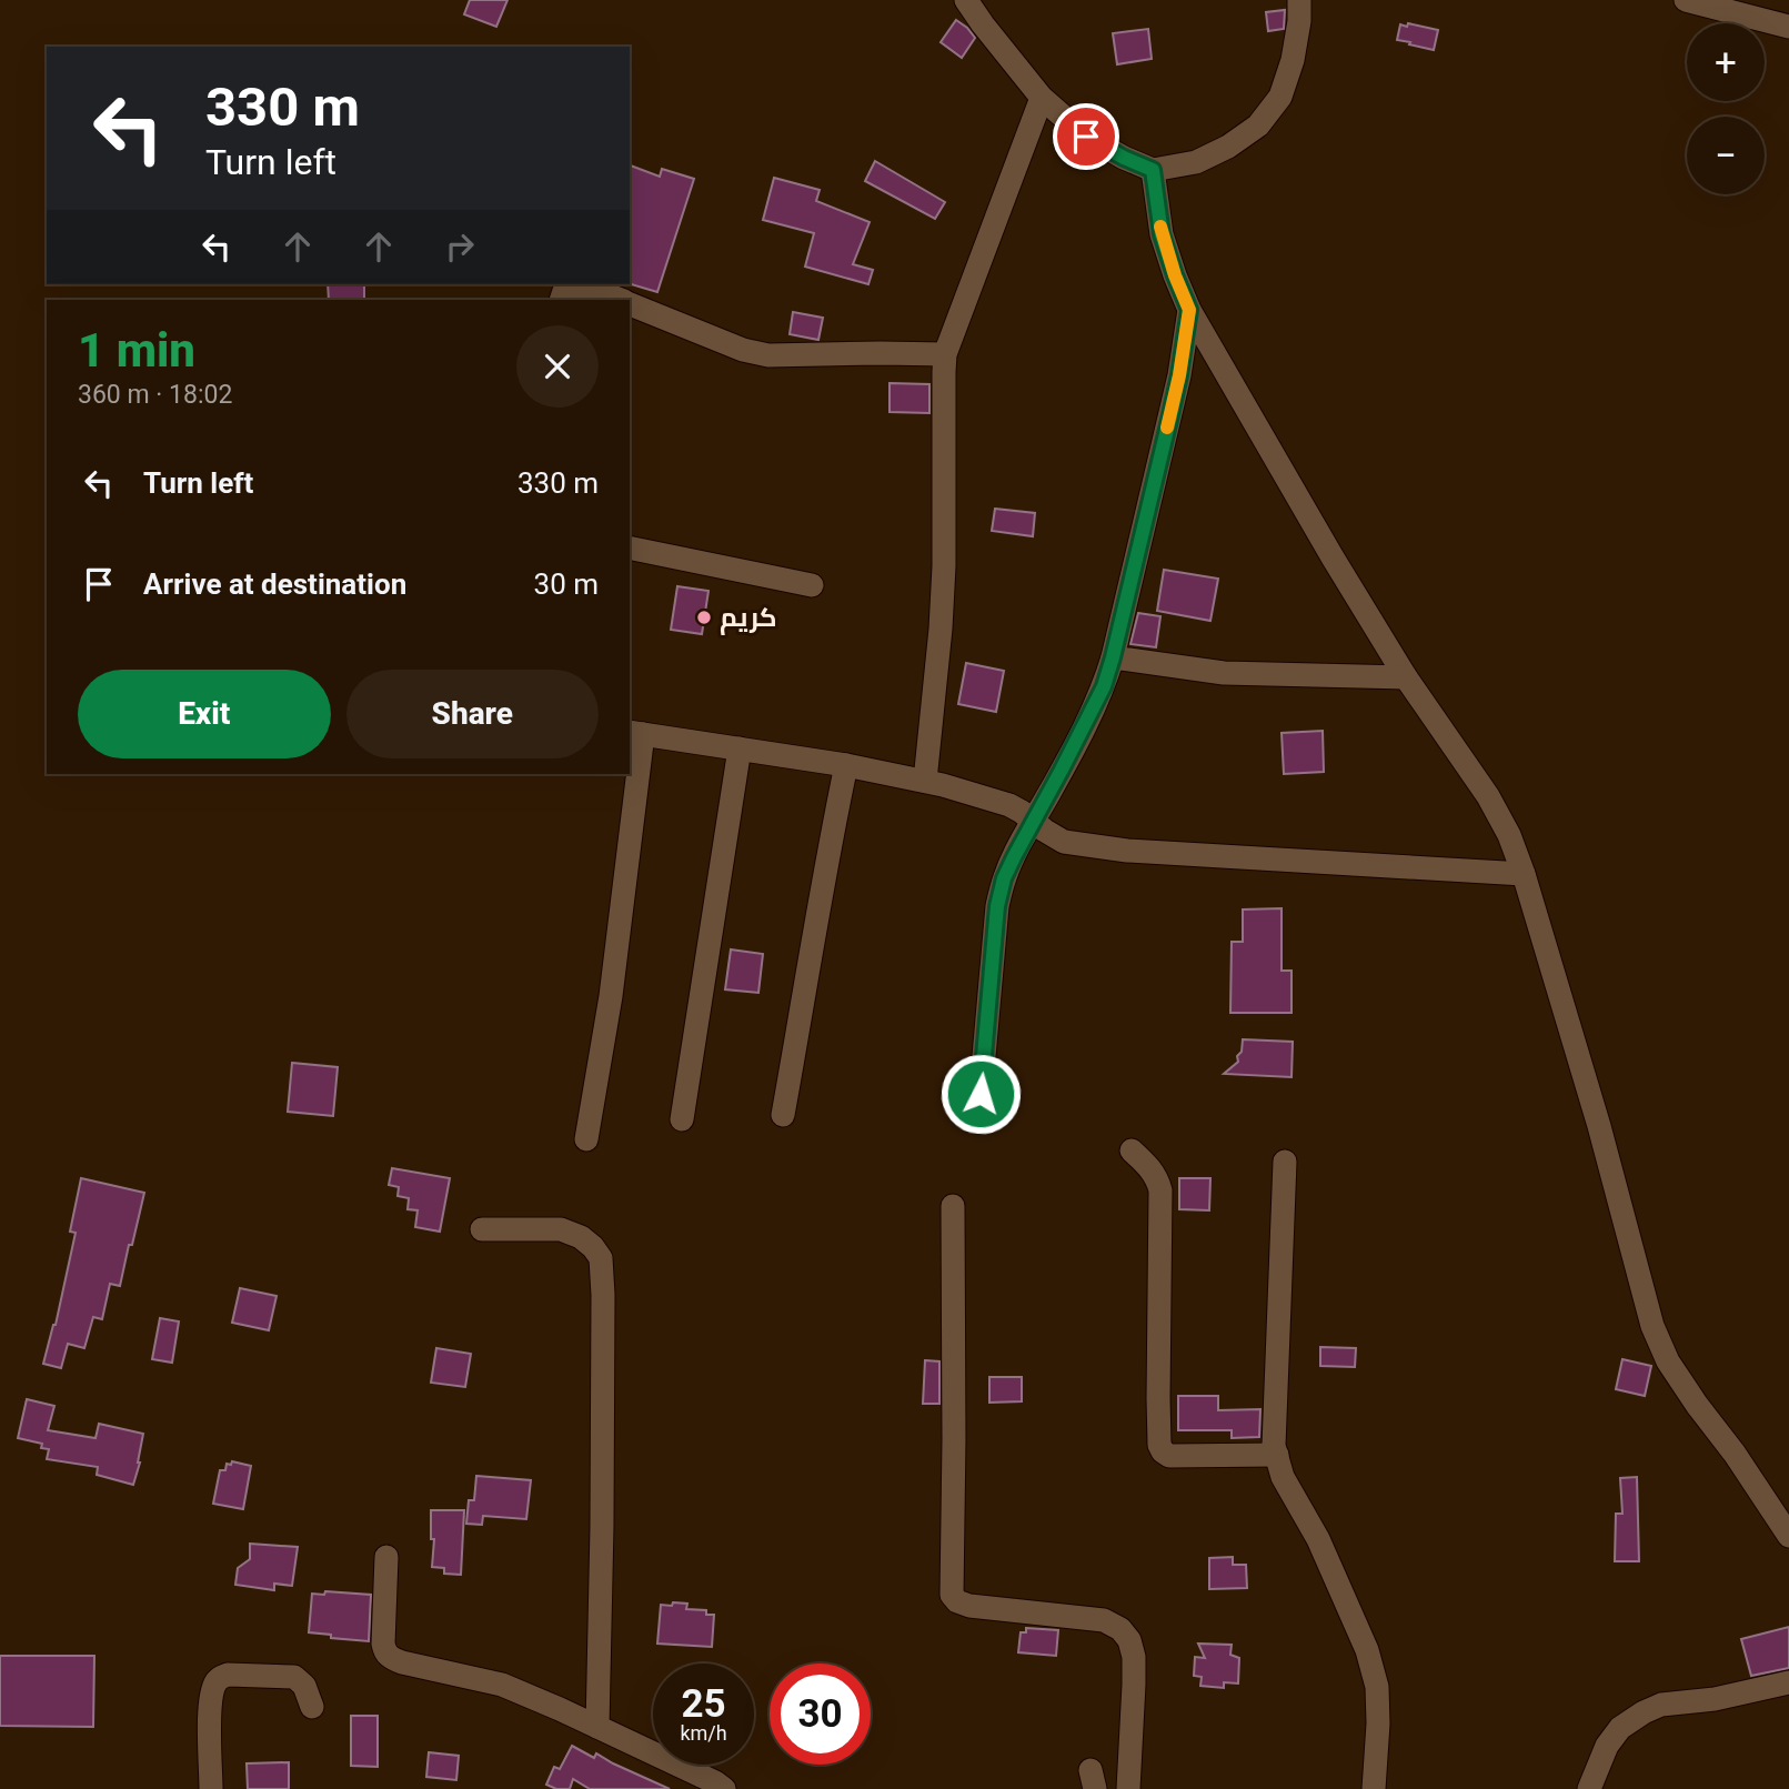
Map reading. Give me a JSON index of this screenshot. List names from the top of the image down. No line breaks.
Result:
{"places":["كريم"],"page":{"map_buttons":["+","−"],"turn":["330 m","Turn left"],"heading":["1 min","360 m · 18:02"],"list":[{"name":"Turn left","value":"330 m"},{"name":"Arrive at destination","value":"30 m"}],"buttons":["Exit","Share"],"speed":"25 km/h","limit":"30"}}
